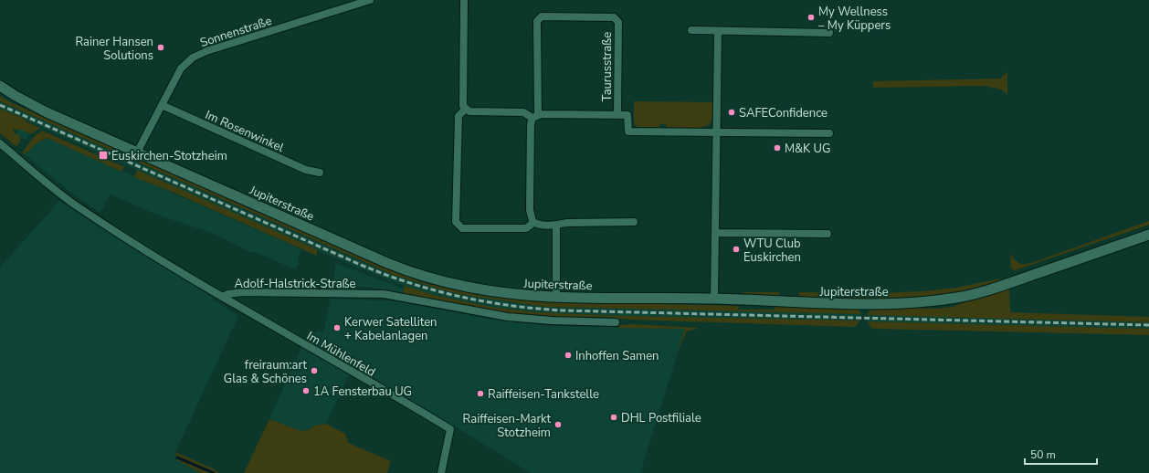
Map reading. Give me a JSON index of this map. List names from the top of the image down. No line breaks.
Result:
{"streets":{"street":["Sonnenstraße","Taurusstraße","Im Rosenwinkel","Jupiterstraße","Adolf-Halstrick-Straße","Im Mühlenfeld"]},"crossings":[["Sonnenstraße","Im Rosenwinkel"],["Sonnenstraße","Jupiterstraße"],["Adolf-Halstrick-Straße","Im Mühlenfeld"]],"places":{"other":["My Wellness – My Küppers","Rainer Hansen Solutions","SAFEConfidence","M&K UG","WTU Club Euskirchen","Kerwer Satelliten + Kabelanlagen","Inhoffen Samen","freiraum:art Glas & Schönes","1A Fensterbau UG","Raiffeisen-Tankstelle","DHL Postfiliale","Raiffeisen-Markt Stotzheim"],"transit":["Euskirchen-Stotzheim"]},"scale_bar":"50 m"}
